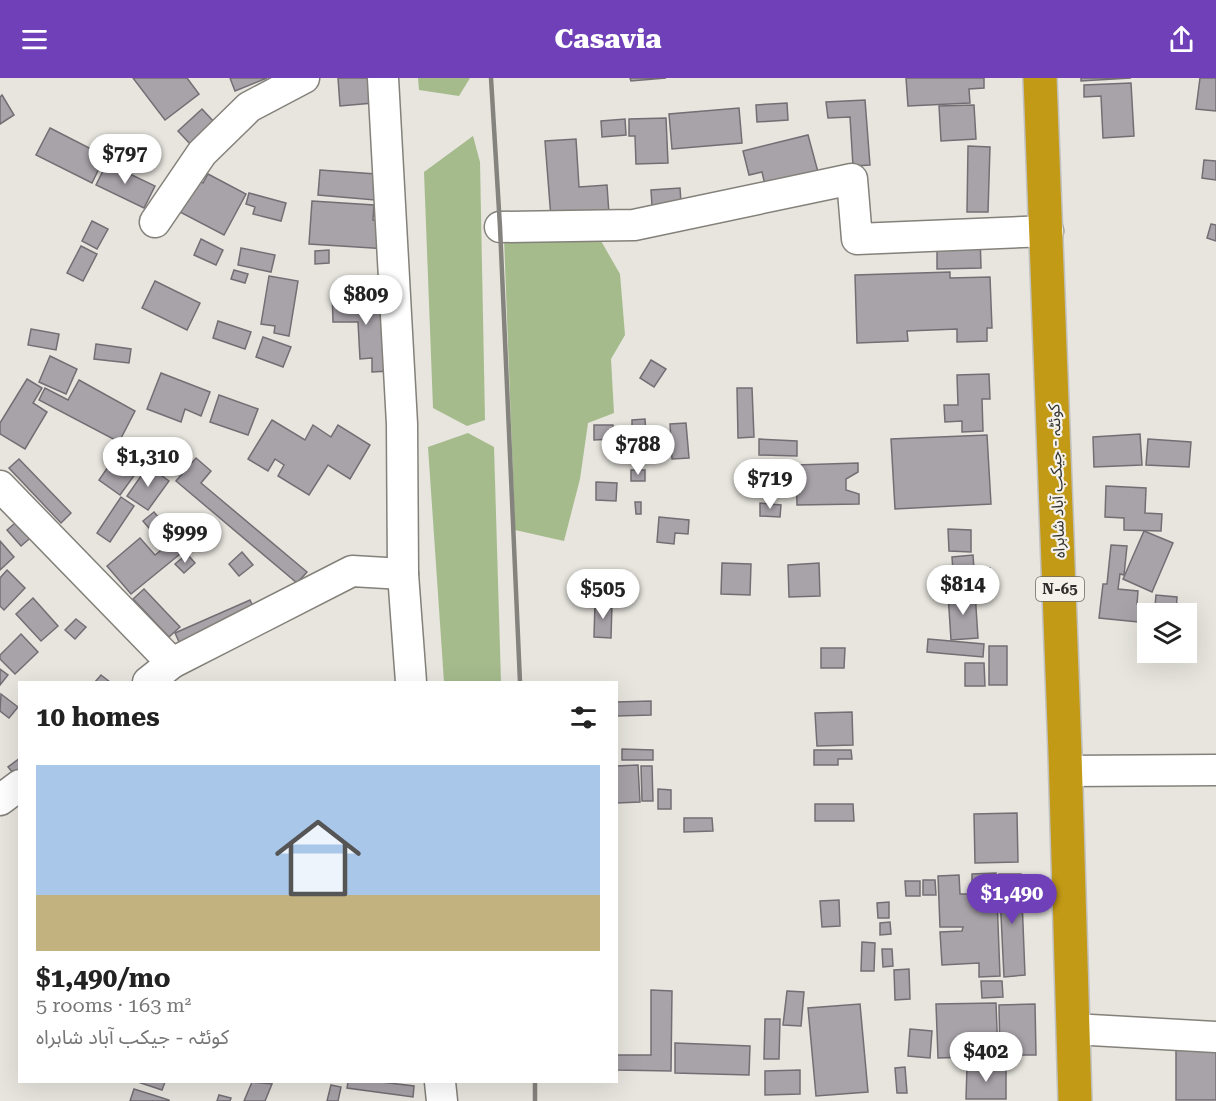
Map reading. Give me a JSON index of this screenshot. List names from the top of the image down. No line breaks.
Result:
{"streets":{"highway":["کوئٹہ - جیکب آباد شاہراہ","N-65"]},"page":{"header":"Casavia","price":["$797","$809","$788","$1,310","$719","$999","$814","$505","$1,490","$402"],"heading":"10 homes","list":[{"name":"$1,490/mo","note":"5 rooms · 163 m² · کوئٹہ - جیکب آباد شاہراہ"}]}}
